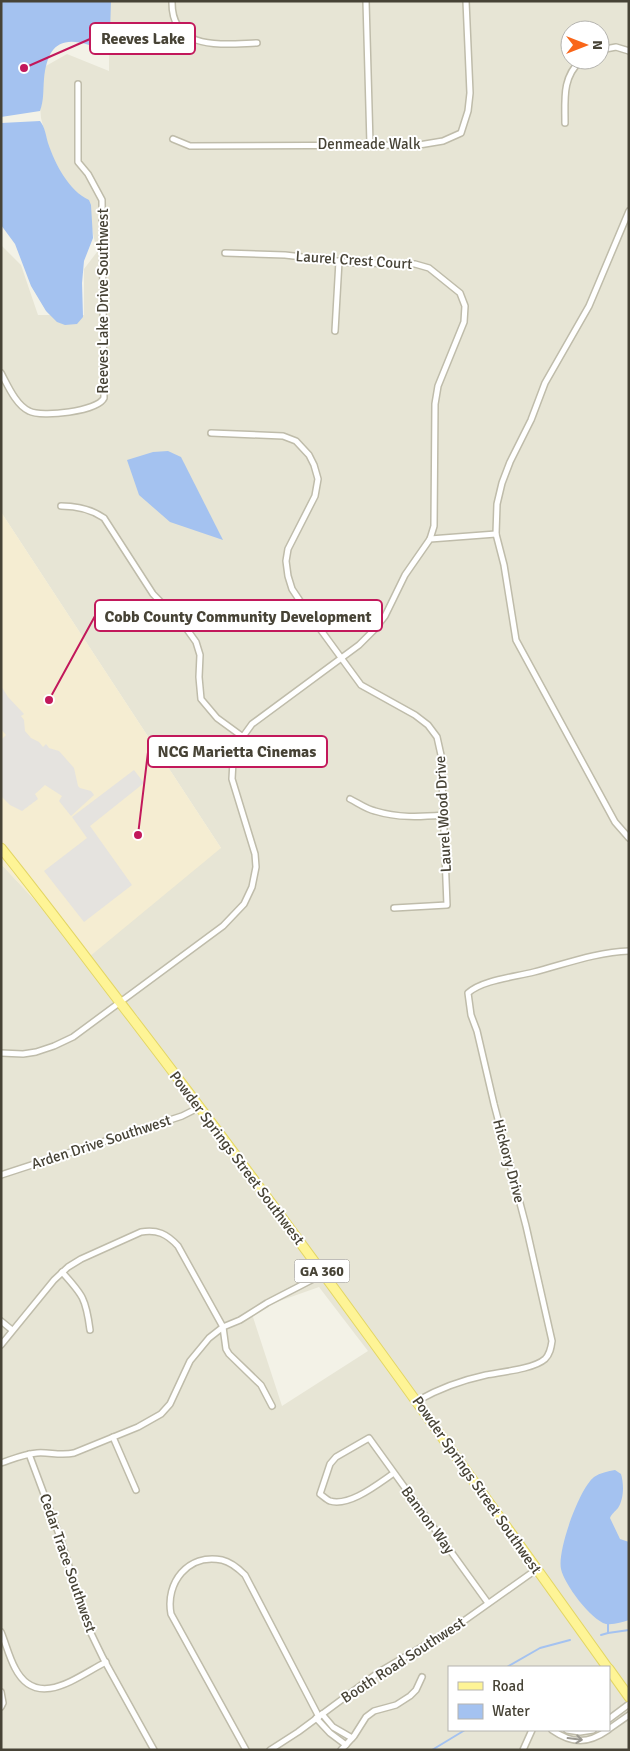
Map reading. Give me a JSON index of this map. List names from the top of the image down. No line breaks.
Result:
{"streets":{"main road":["Powder Springs Street Southwest","GA 360"],"street":["Denmeade Walk","Laurel Crest Court","Reeves Lake Drive Southwest","Laurel Wood Drive","Arden Drive Southwest","Hickory Drive","Bannon Way","Cedar Trace Southwest","Booth Road Southwest"]},"crossings":[["Arden Drive Southwest","Powder Springs Street Southwest"],["Powder Springs Street Southwest","Hickory Drive"],["Powder Springs Street Southwest","Booth Road Southwest"],["Bannon Way","Booth Road Southwest"]],"places":["Reeves Lake","Cobb County Community Development","NCG Marietta Cinemas"],"legend":["Road","Water"],"north":"right"}
